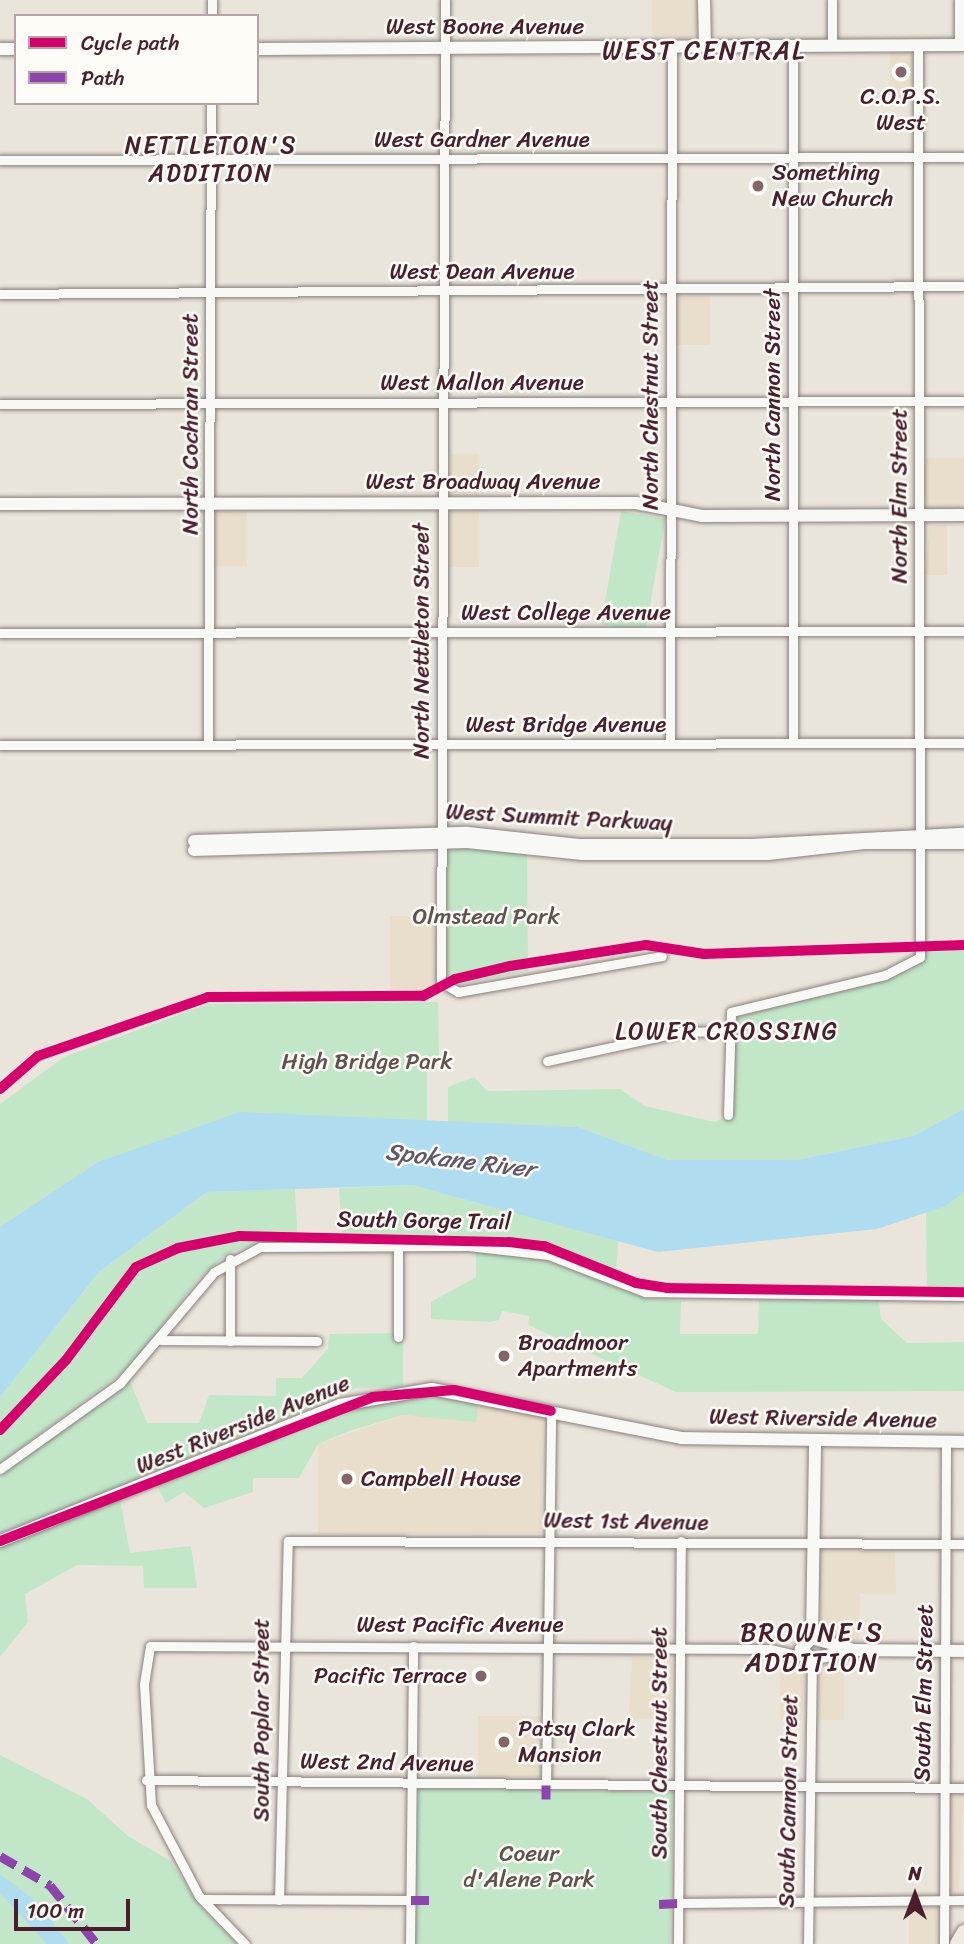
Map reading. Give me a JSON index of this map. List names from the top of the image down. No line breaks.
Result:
{"streets":{"street":["West Boone Avenue","West Gardner Avenue","West Dean Avenue","West Mallon Avenue","North Chestnut Street","North Cannon Street","North Cochran Street","West Broadway Avenue","North Elm Street","West College Avenue","North Nettleton Street","West Bridge Avenue","West Summit Parkway","West Riverside Avenue","West 1st Avenue","West Pacific Avenue","South Elm Street","South Poplar Street","South Chestnut Street","West 2nd Avenue","South Cannon Street"],"cycle path":["South Gorge Trail"]},"crossings":[["West Boone Avenue","North Chestnut Street"],["West Boone Avenue","North Cannon Street"],["West Boone Avenue","North Elm Street"],["West Boone Avenue","North Nettleton Street"],["West Gardner Avenue","North Chestnut Street"],["West Gardner Avenue","North Cannon Street"],["West Gardner Avenue","North Cochran Street"],["West Gardner Avenue","North Elm Street"],["West Gardner Avenue","North Nettleton Street"],["West Dean Avenue","North Chestnut Street"],["West Dean Avenue","North Cannon Street"],["West Dean Avenue","North Cochran Street"],["West Dean Avenue","North Elm Street"],["West Dean Avenue","North Nettleton Street"],["West Mallon Avenue","North Chestnut Street"],["West Mallon Avenue","North Cannon Street"],["West Mallon Avenue","North Cochran Street"],["West Mallon Avenue","North Elm Street"],["West Mallon Avenue","North Nettleton Street"],["North Chestnut Street","West Broadway Avenue"],["North Chestnut Street","West College Avenue"],["North Chestnut Street","West Bridge Avenue"],["North Cannon Street","West Broadway Avenue"],["North Cannon Street","West College Avenue"],["North Cannon Street","West Bridge Avenue"],["North Cochran Street","West Broadway Avenue"],["North Cochran Street","West College Avenue"],["North Cochran Street","West Bridge Avenue"],["West Broadway Avenue","North Elm Street"],["West Broadway Avenue","North Nettleton Street"],["North Elm Street","West College Avenue"],["North Elm Street","West Bridge Avenue"],["North Elm Street","West Summit Parkway"],["West College Avenue","North Nettleton Street"],["North Nettleton Street","West Bridge Avenue"],["North Nettleton Street","West Summit Parkway"],["West Riverside Avenue","South Elm Street"],["West 1st Avenue","South Elm Street"],["West 1st Avenue","South Poplar Street"],["West 1st Avenue","South Chestnut Street"],["West Pacific Avenue","South Elm Street"],["West Pacific Avenue","South Poplar Street"],["West Pacific Avenue","South Chestnut Street"],["West Pacific Avenue","West 2nd Avenue"],["West Pacific Avenue","South Cannon Street"],["South Elm Street","West 2nd Avenue"],["South Poplar Street","West 2nd Avenue"],["South Chestnut Street","West 2nd Avenue"],["West 2nd Avenue","South Cannon Street"]],"districts":["WEST CENTRAL","NETTLETON'S ADDITION","LOWER CROSSING","BROWNE'S ADDITION"],"water":["Spokane River"],"parks":["Olmstead Park","High Bridge Park","Coeur d'Alene Park"],"places":["C.O.P.S. West","Something New Church","Broadmoor Apartments","Campbell House","Pacific Terrace","Patsy Clark Mansion"],"legend":["Cycle path","Path"],"scale_bar":"100 m","north":"top"}
